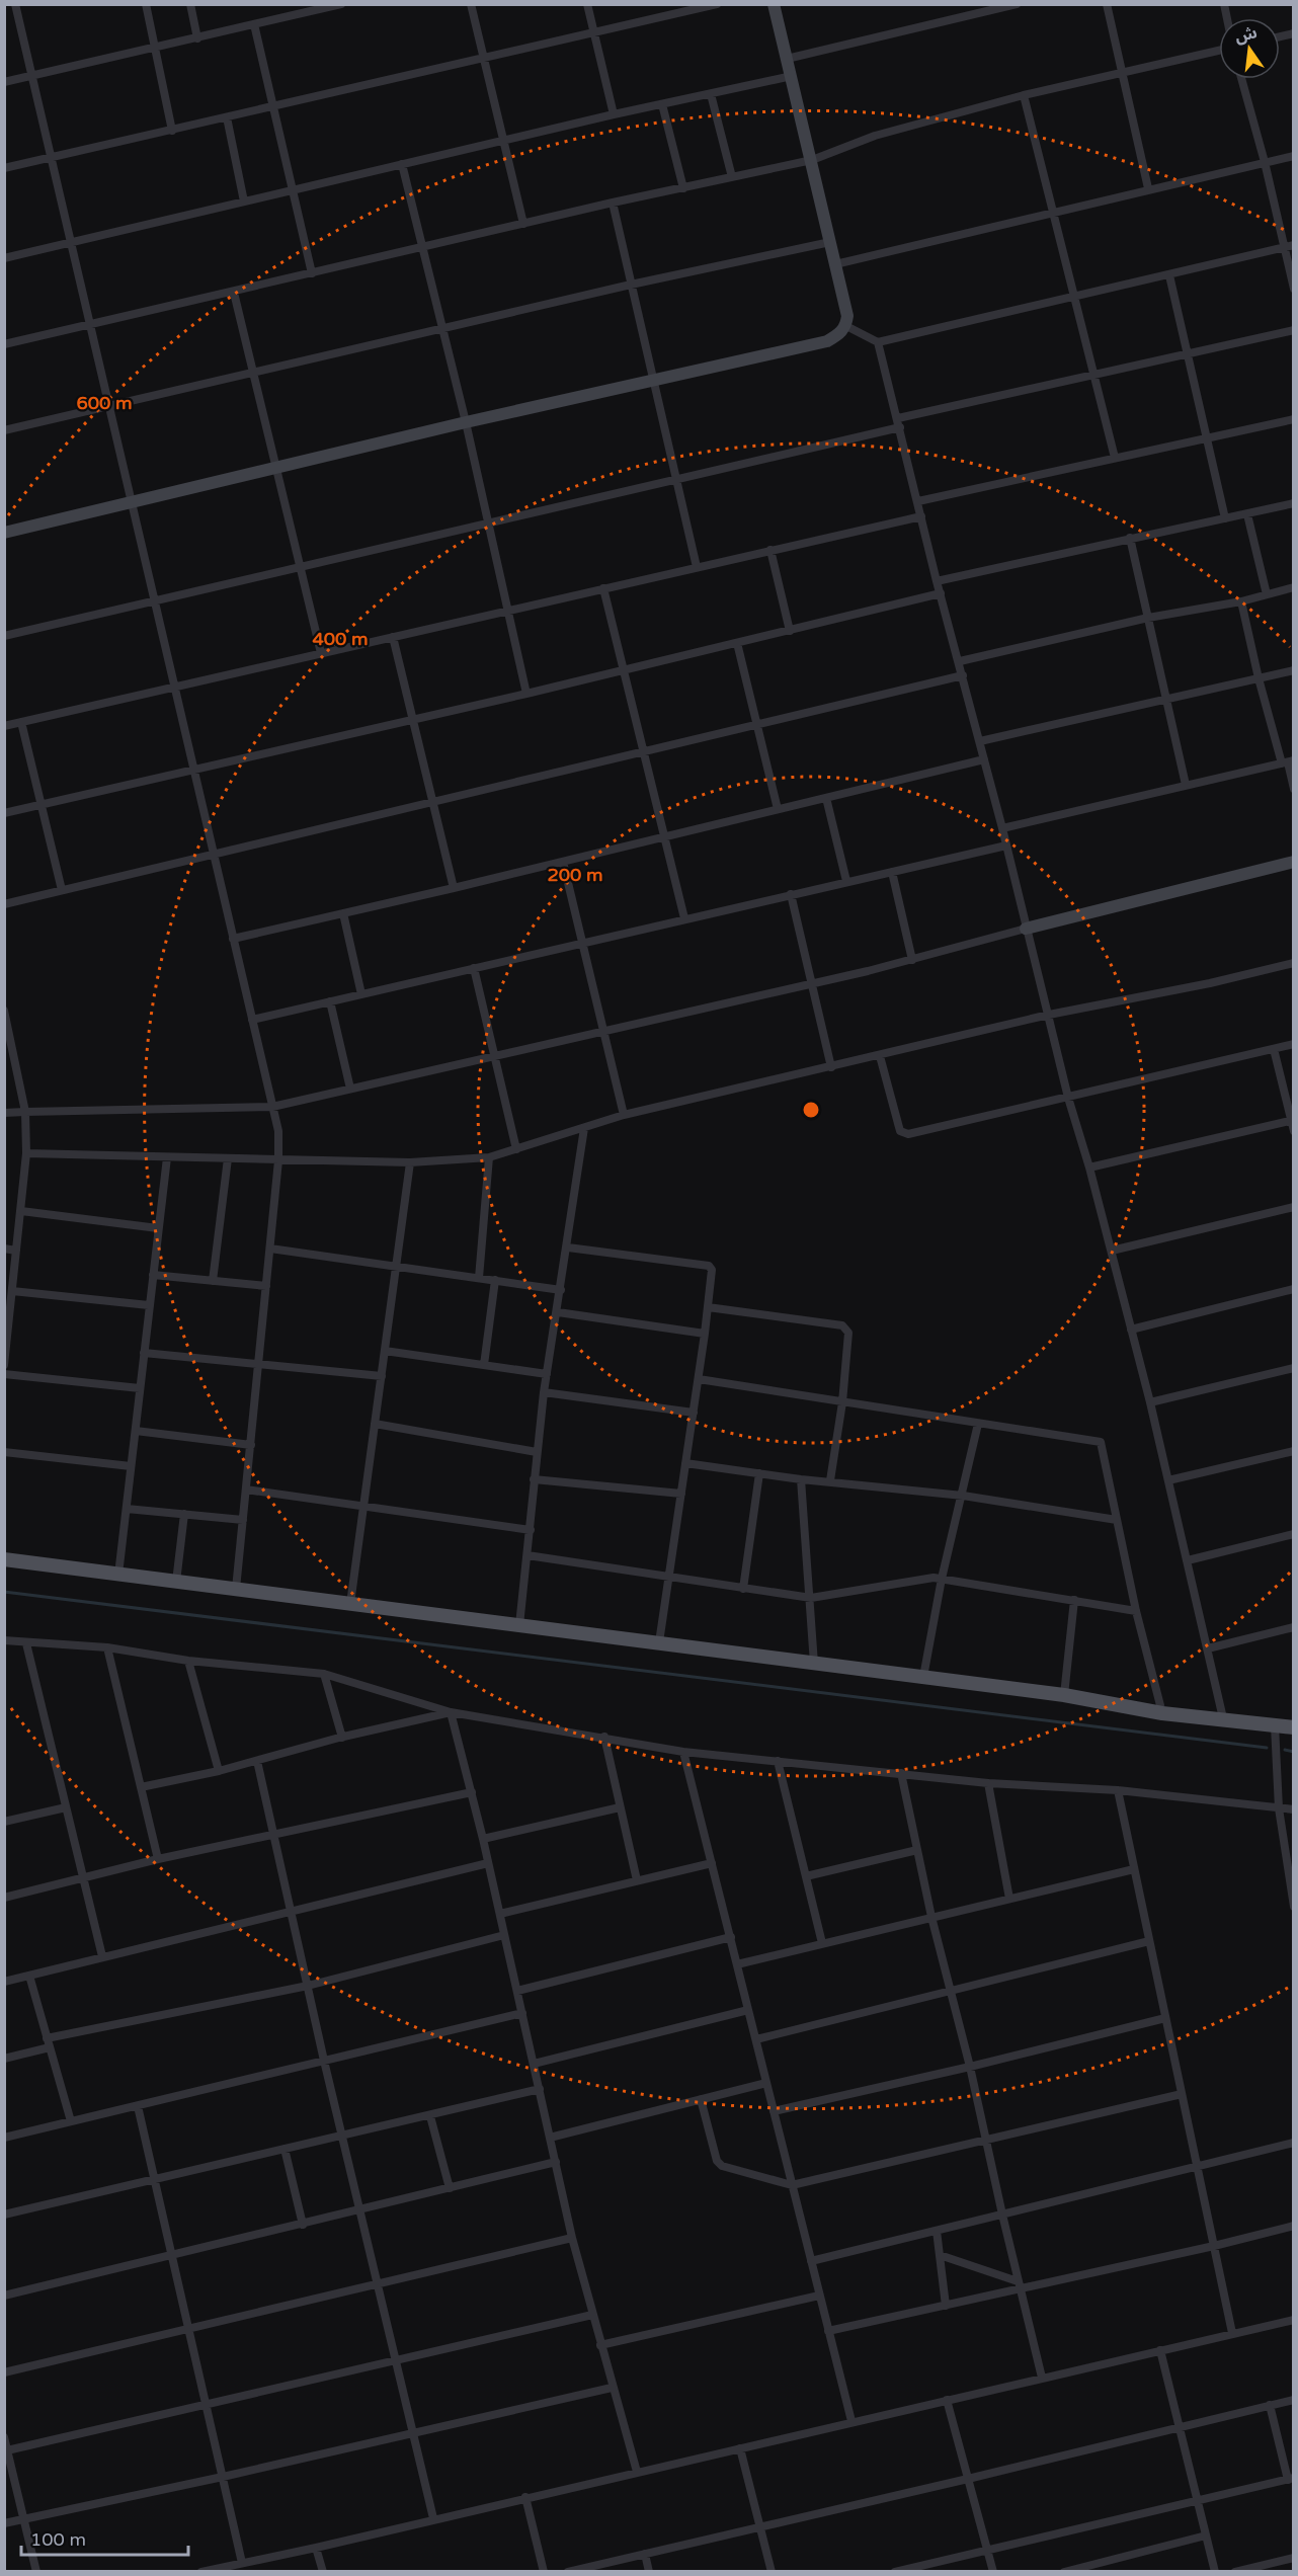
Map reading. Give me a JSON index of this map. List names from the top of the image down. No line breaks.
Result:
{"scale_bar":"100 m","north":"top","rings":["600 m","400 m","200 m"]}
